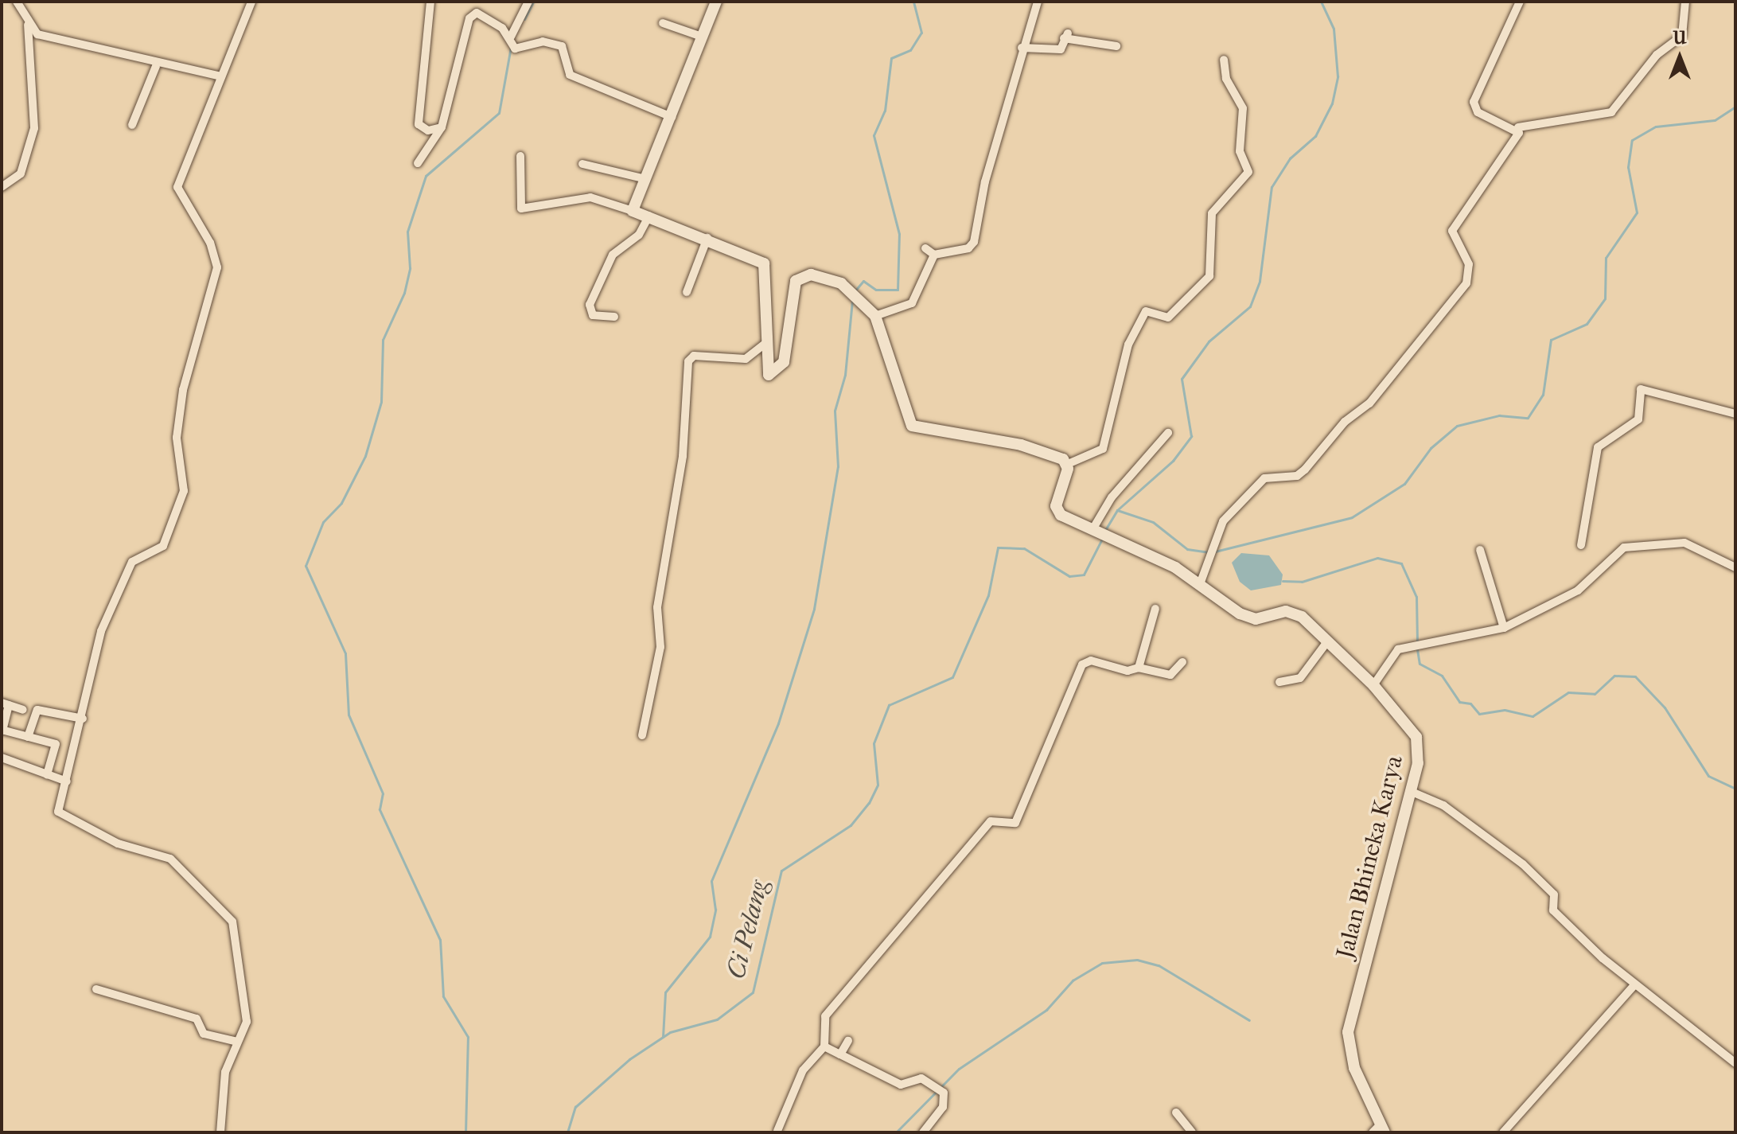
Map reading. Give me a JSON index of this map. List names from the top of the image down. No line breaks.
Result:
{"streets":{"street":["Jalan Bhineka Karya"]},"water":["Ci Pelang"],"north":"top"}
